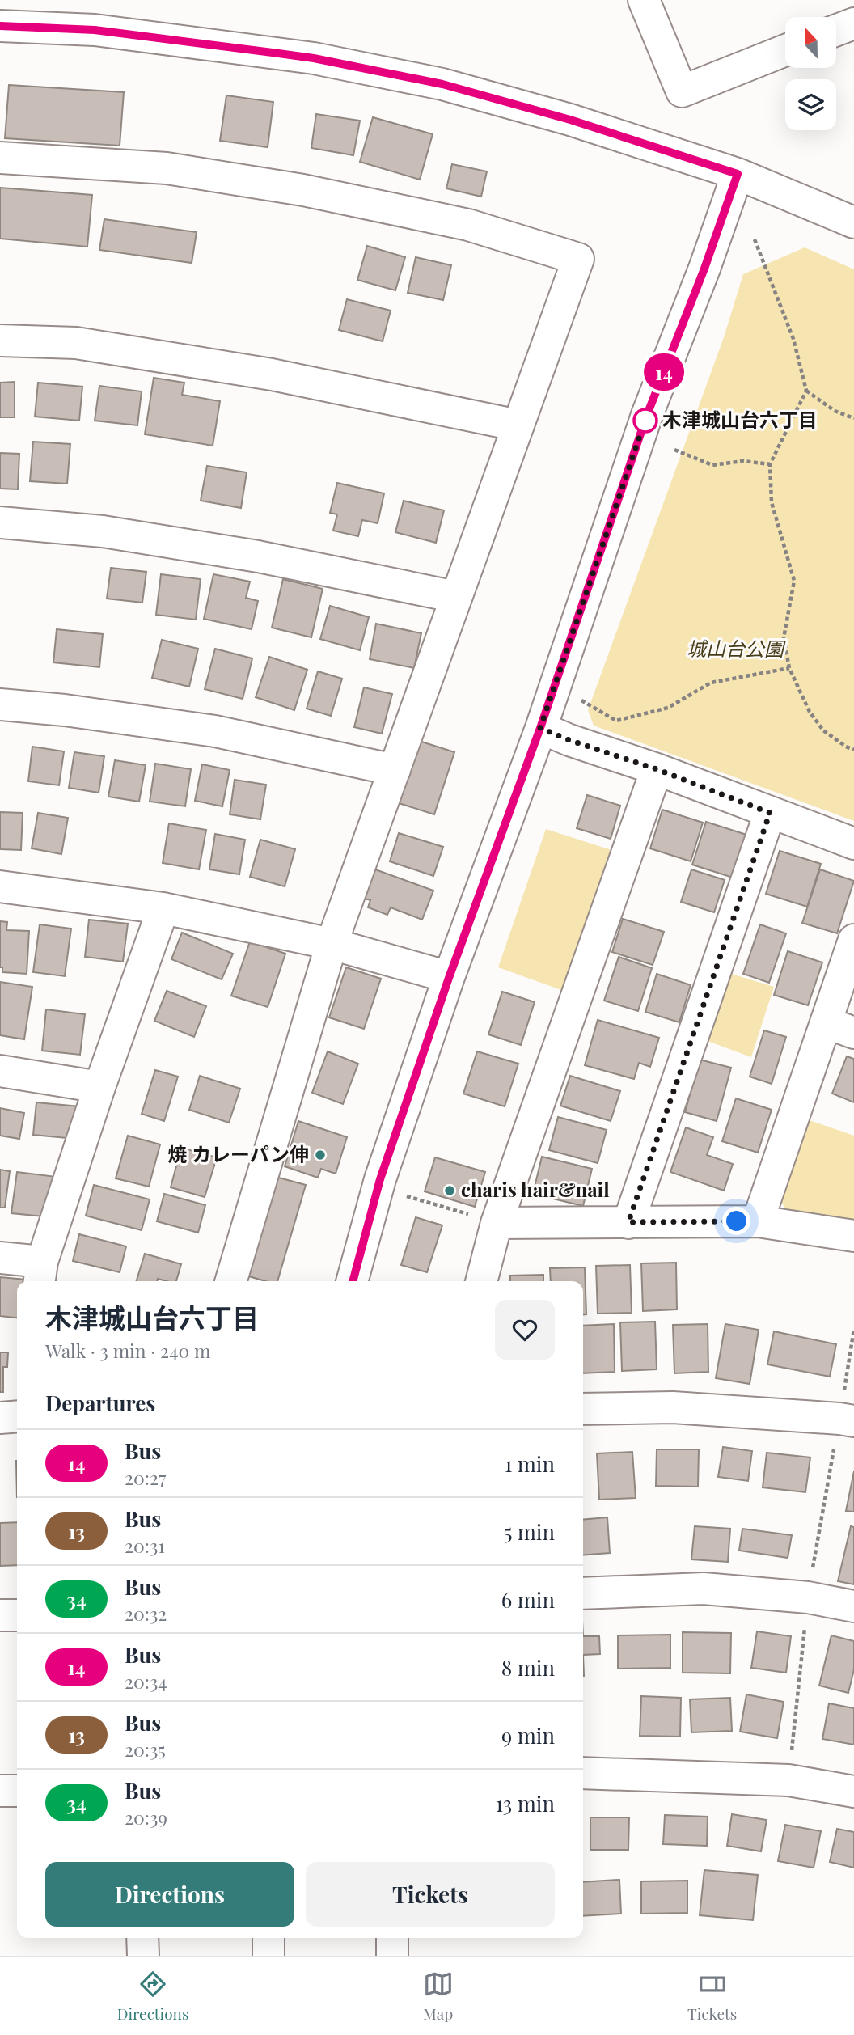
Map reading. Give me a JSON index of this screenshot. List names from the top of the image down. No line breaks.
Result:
{"parks":["城山台公園"],"places":["木津城山台六丁目","焼 カレーパン伸","charis hair&nail"],"lines":["bus line 14"],"north":"top","page":{"on_map":"14","heading":[["木津城山台六丁目","Walk · 3 min · 240 m"],"Departures"],"list":[{"mark":"14","name":"Bus","note":"20:27","value":"1 min"},{"mark":"13","name":"Bus","note":"20:31","value":"5 min"},{"mark":"34","name":"Bus","note":"20:32","value":"6 min"},{"mark":"14","name":"Bus","note":"20:34","value":"8 min"},{"mark":"13","name":"Bus","note":"20:35","value":"9 min"},{"mark":"34","name":"Bus","note":"20:39","value":"13 min"}],"buttons":["Directions","Tickets"],"tabs":["Directions","Map","Tickets"]}}
